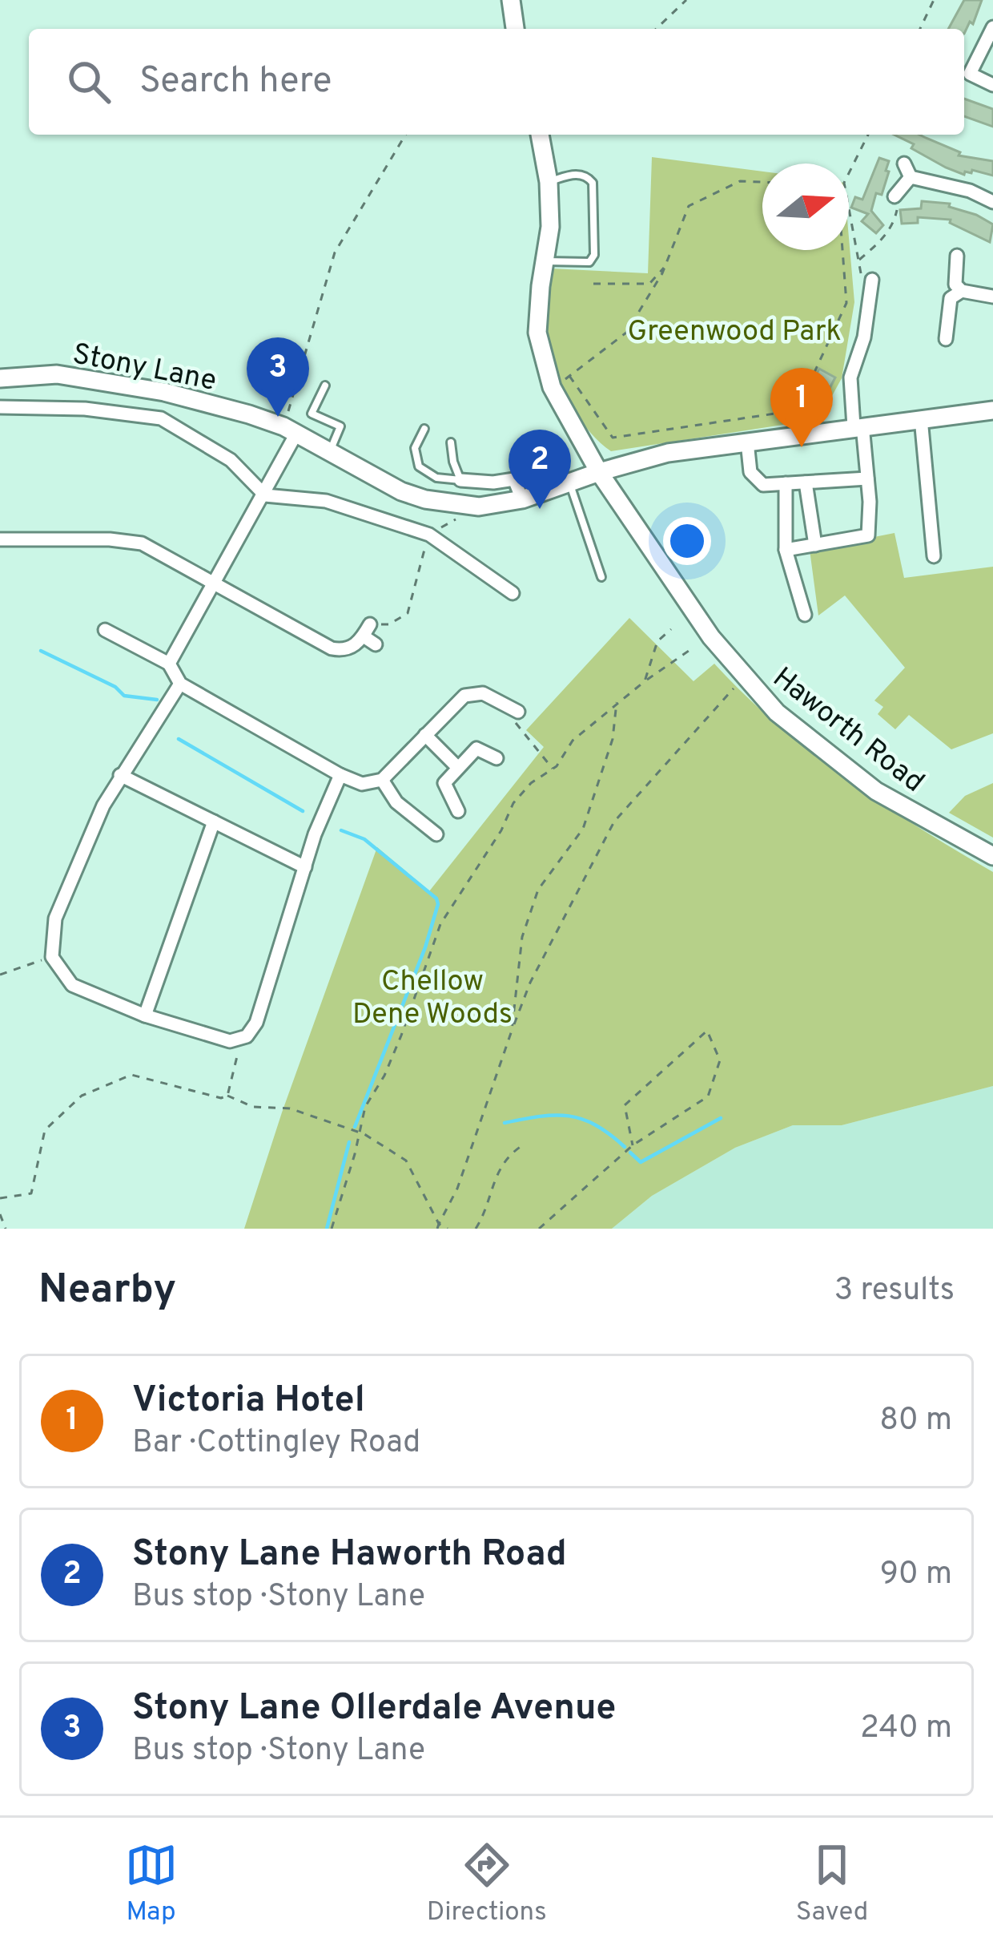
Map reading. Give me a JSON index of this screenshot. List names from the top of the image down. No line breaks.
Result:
{"streets":{"main road":["Stony Lane","Haworth Road"]},"crossings":[["Stony Lane","Haworth Road"]],"parks":["Greenwood Park","Chellow Dene Woods"],"north":"right","page":{"search":"Search here","pins":["3","1","2"],"heading":["Nearby","3 results"],"list":[{"mark":"1","name":"Victoria Hotel","note":"Bar · Cottingley Road","value":"80 m"},{"mark":"2","name":"Stony Lane Haworth Road","note":"Bus stop · Stony Lane","value":"90 m"},{"mark":"3","name":"Stony Lane Ollerdale Avenue","note":"Bus stop · Stony Lane","value":"240 m"}],"nav":["Map","Directions","Saved"]}}
